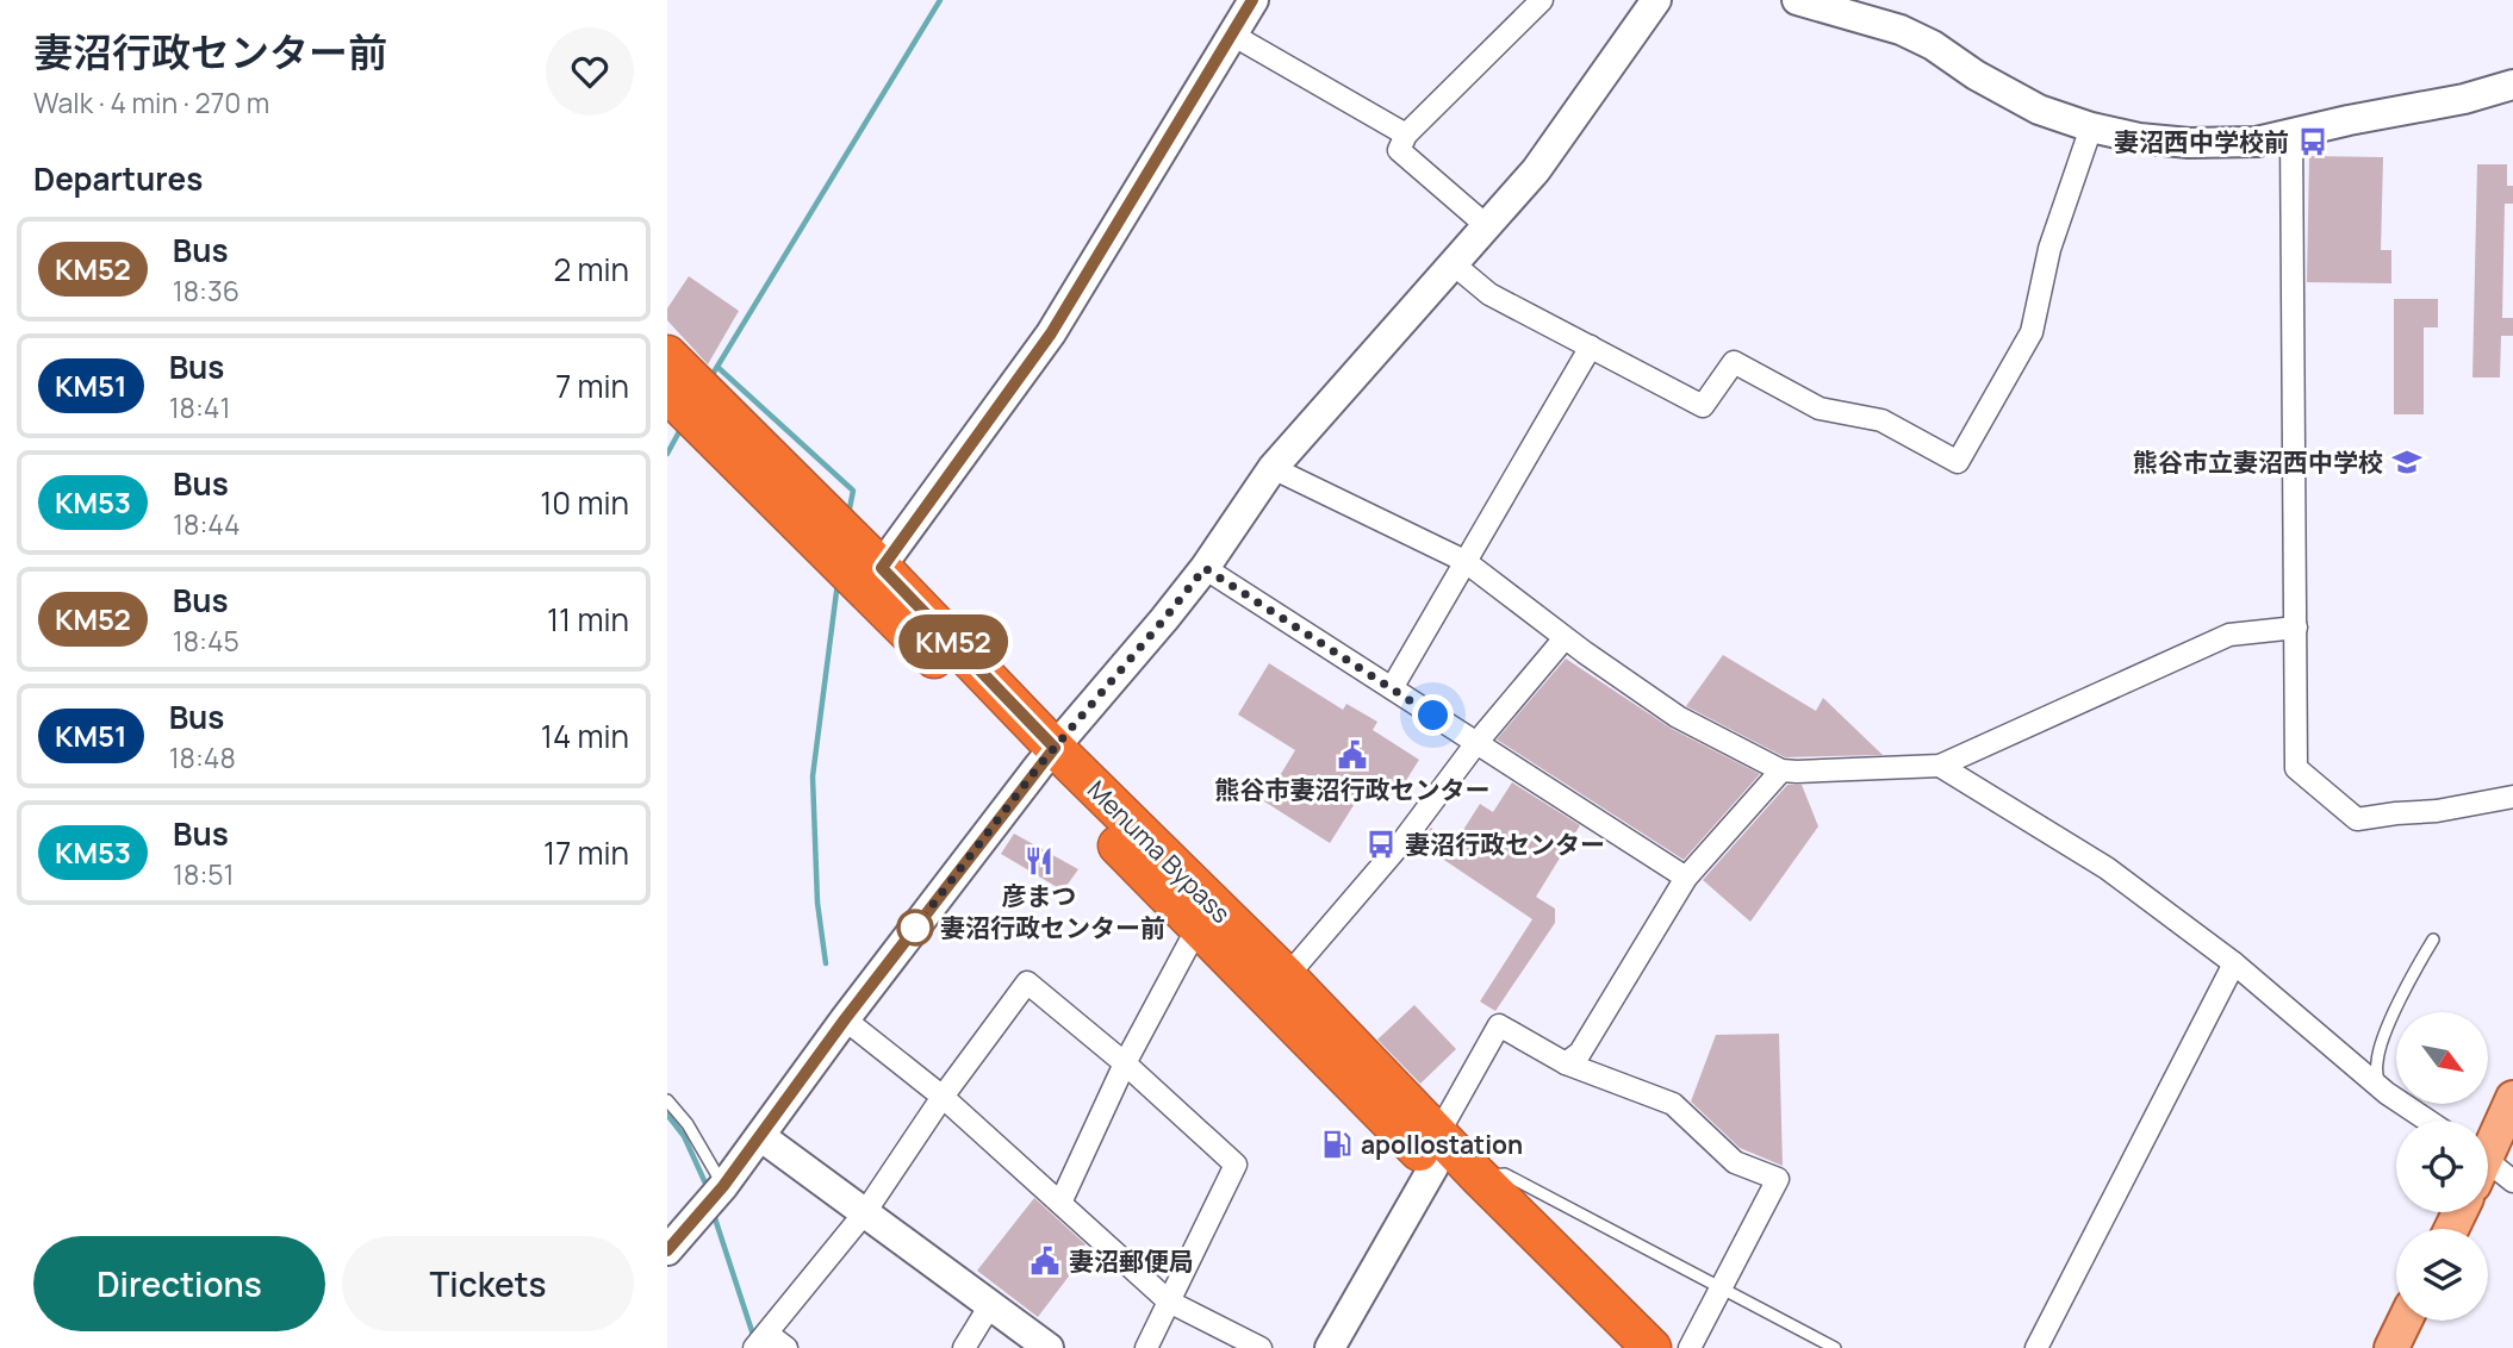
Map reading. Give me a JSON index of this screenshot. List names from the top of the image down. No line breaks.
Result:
{"streets":{"highway":["Menuma Bypass"]},"places":{"bus stop":["妻沼西中学校前","妻沼行政センター"],"school or university":["熊谷市立妻沼西中学校"],"public building":["熊谷市妻沼行政センター","妻沼郵便局"],"restaurant":["彦まつ"],"other":["妻沼行政センター前"],"fuel station":["apollostation"]},"lines":["bus line KM52"],"north":"bottom right","page":{"heading":[["妻沼行政センター前","Walk · 4 min · 270 m"],"Departures"],"on_map":"KM52","list":[{"mark":"KM52","name":"Bus","note":"18:36","value":"2 min"},{"mark":"KM51","name":"Bus","note":"18:41","value":"7 min"},{"mark":"KM53","name":"Bus","note":"18:44","value":"10 min"},{"mark":"KM52","name":"Bus","note":"18:45","value":"11 min"},{"mark":"KM51","name":"Bus","note":"18:48","value":"14 min"},{"mark":"KM53","name":"Bus","note":"18:51","value":"17 min"}],"buttons":["Directions","Tickets"]}}
